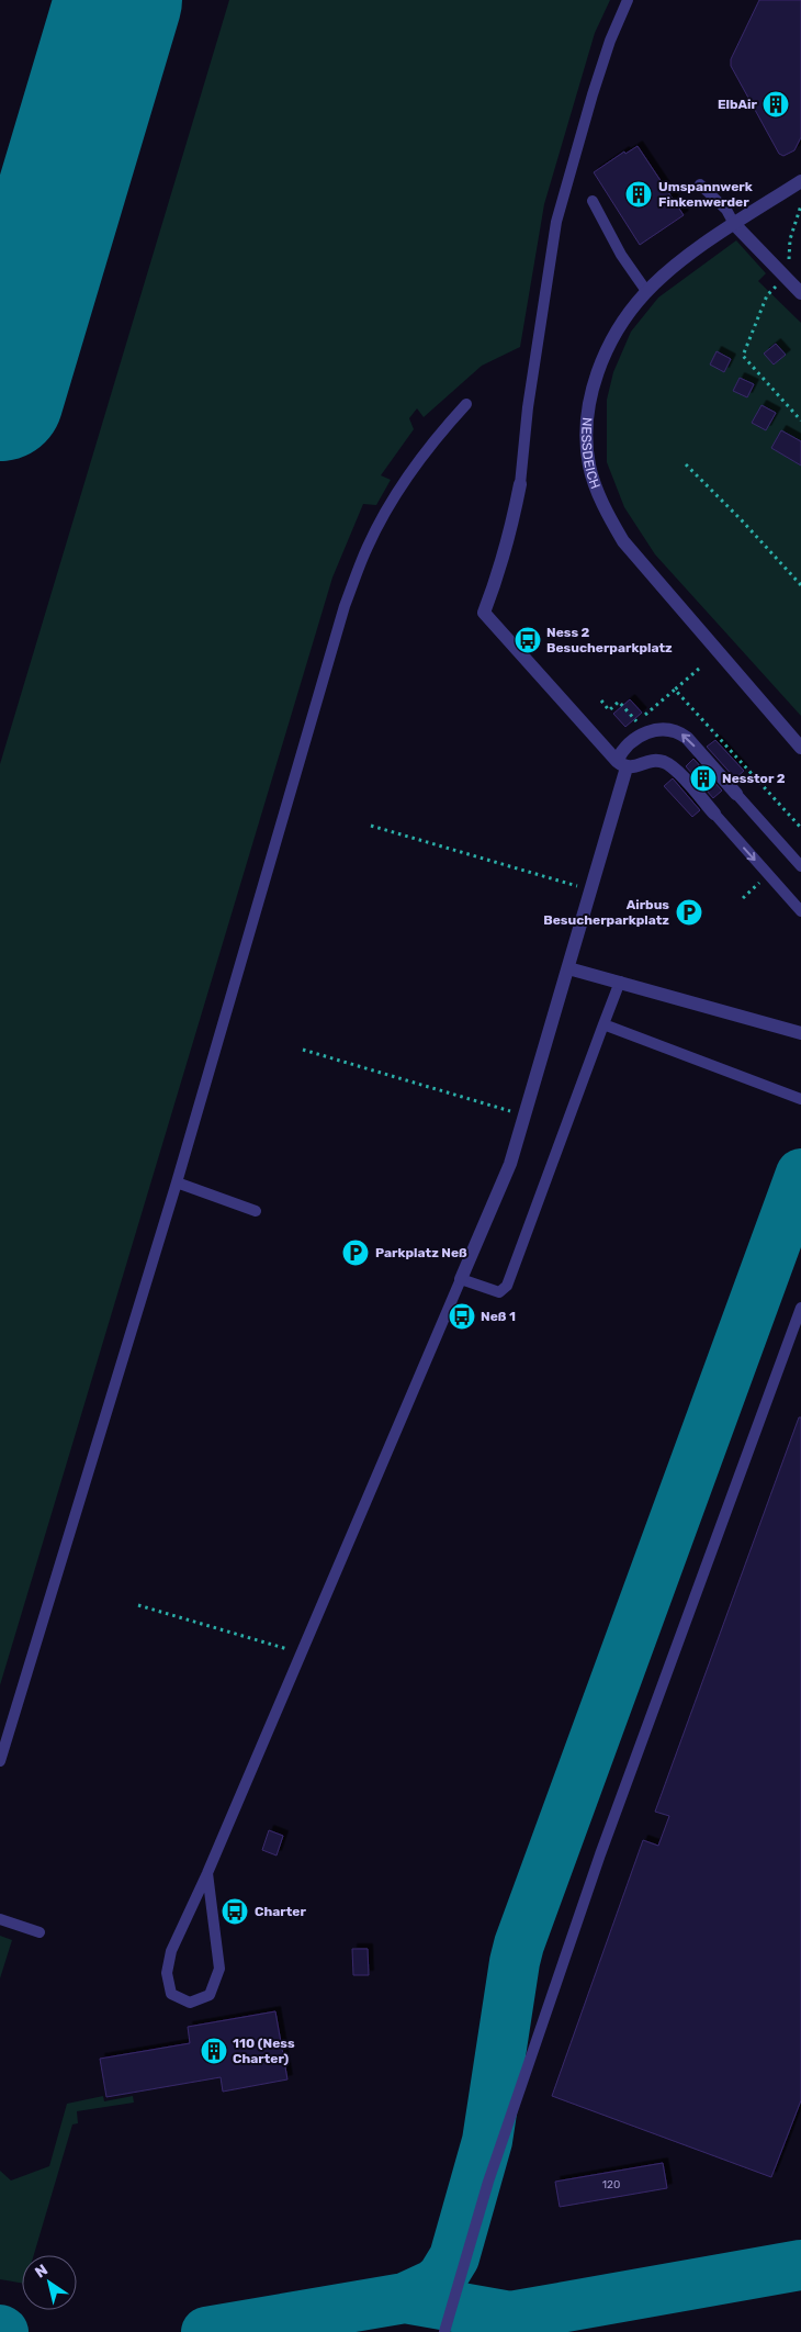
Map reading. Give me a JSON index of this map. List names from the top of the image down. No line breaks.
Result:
{"streets":{"street":["NESSDEICH"]},"places":{"building":["ElbAir","Umspannwerk Finkenwerder","Nesstor 2","110 (Ness Charter)"],"bus stop":["Ness 2 Besucherparkplatz","Neß 1","Charter"],"parking":["Airbus Besucherparkplatz","Parkplatz Neß"]},"house_numbers":["120"],"north":"top left"}
